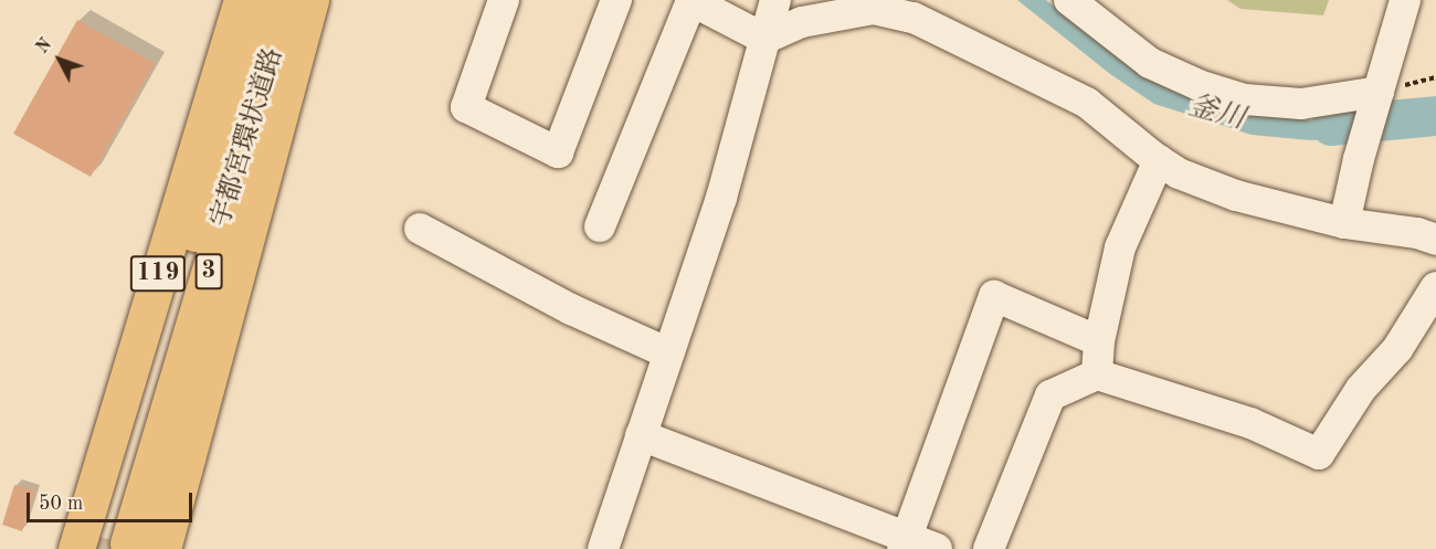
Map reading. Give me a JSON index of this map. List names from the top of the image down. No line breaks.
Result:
{"streets":{"main road":["宇都宮環状道路","3","119"]},"crossings":[["宇都宮環状道路","119"]],"water":["釜川"],"scale_bar":"50 m","north":"top left"}
